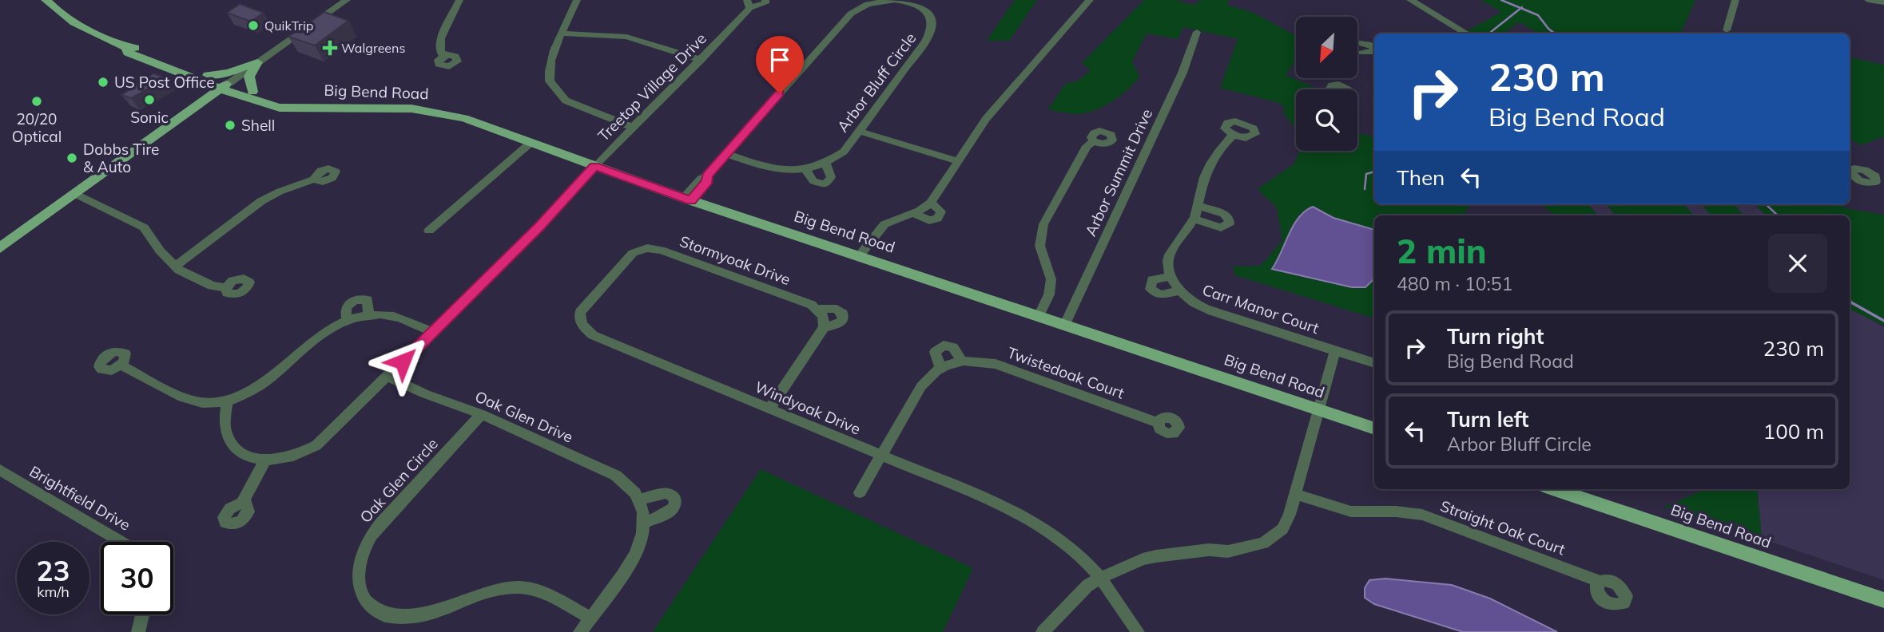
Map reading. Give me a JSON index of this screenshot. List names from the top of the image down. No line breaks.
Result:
{"streets":{"main road":["Big Bend Road"],"street":["Arbor Bluff Circle","Treetop Village Drive","Arbor Summit Drive","Stormyoak Drive","Carr Manor Court","Twistedoak Court","Windyoak Drive","Oak Glen Drive","Oak Glen Circle","Brightfield Drive","Straight Oak Court"]},"crossings":[["Arbor Bluff Circle","Big Bend Road"],["Treetop Village Drive","Big Bend Road"],["Treetop Village Drive","Oak Glen Drive"],["Big Bend Road","Arbor Summit Drive"],["Stormyoak Drive","Windyoak Drive"],["Twistedoak Court","Windyoak Drive"],["Oak Glen Drive","Oak Glen Circle"]],"places":{"other":["QuikTrip","US Post Office","Sonic","20/20 Optical","Shell","Dobbs Tire & Auto"],"health":["Walgreens"]},"north":"bottom left","page":{"turn":["230 m","Big Bend Road"],"then":"Then","heading":["2 min","480 m · 10:51"],"list":[{"name":"Turn right","note":"Big Bend Road","value":"230 m"},{"name":"Turn left","note":"Arbor Bluff Circle","value":"100 m"}],"speed":"23 km/h","limit":"30"}}
